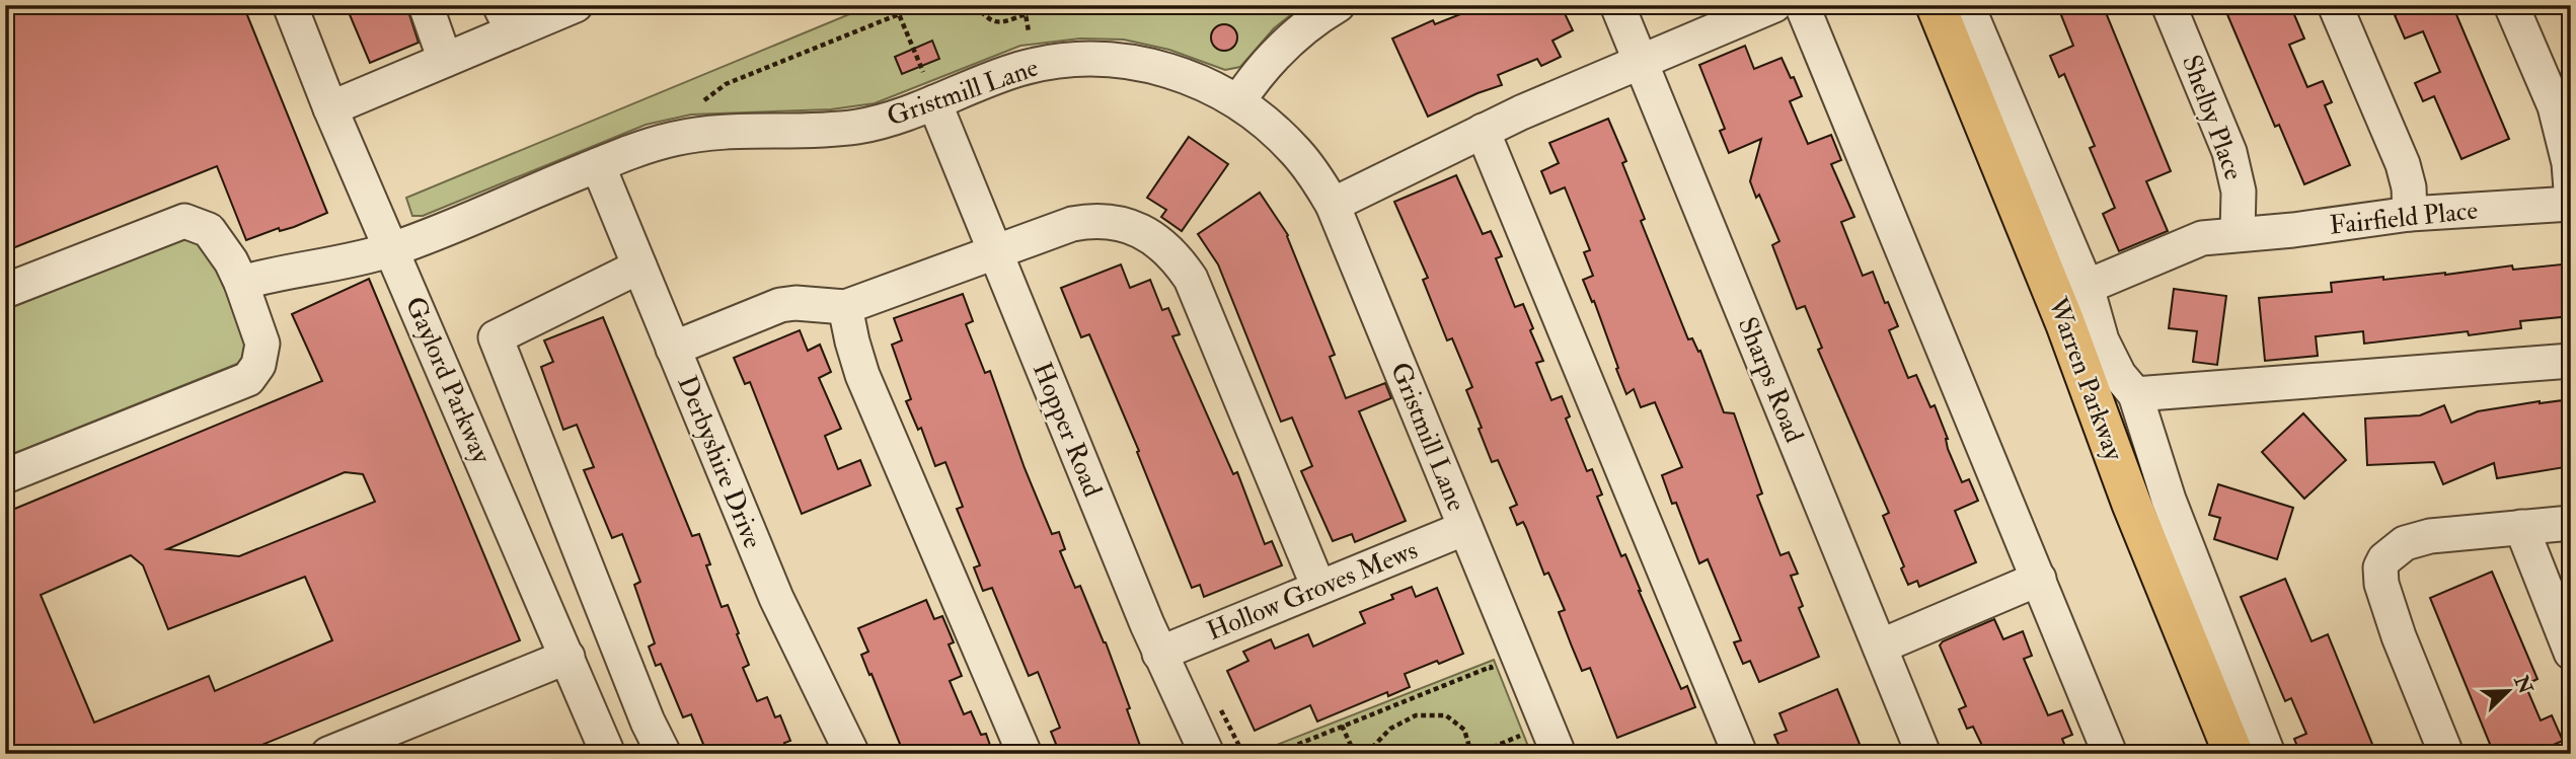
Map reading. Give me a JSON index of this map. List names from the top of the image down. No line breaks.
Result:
{"streets":{"main road":["Warren Parkway"],"street":["Gristmill Lane","Shelby Place","Fairfield Place","Gaylord Parkway","Sharps Road","Hopper Road","Derbyshire Drive","Hollow Groves Mews"]},"crossings":[["Gristmill Lane","Gaylord Parkway"],["Gristmill Lane","Hopper Road"],["Gristmill Lane","Derbyshire Drive"],["Gristmill Lane","Hollow Groves Mews"],["Shelby Place","Fairfield Place"],["Hopper Road","Hollow Groves Mews"]],"north":"top right"}
